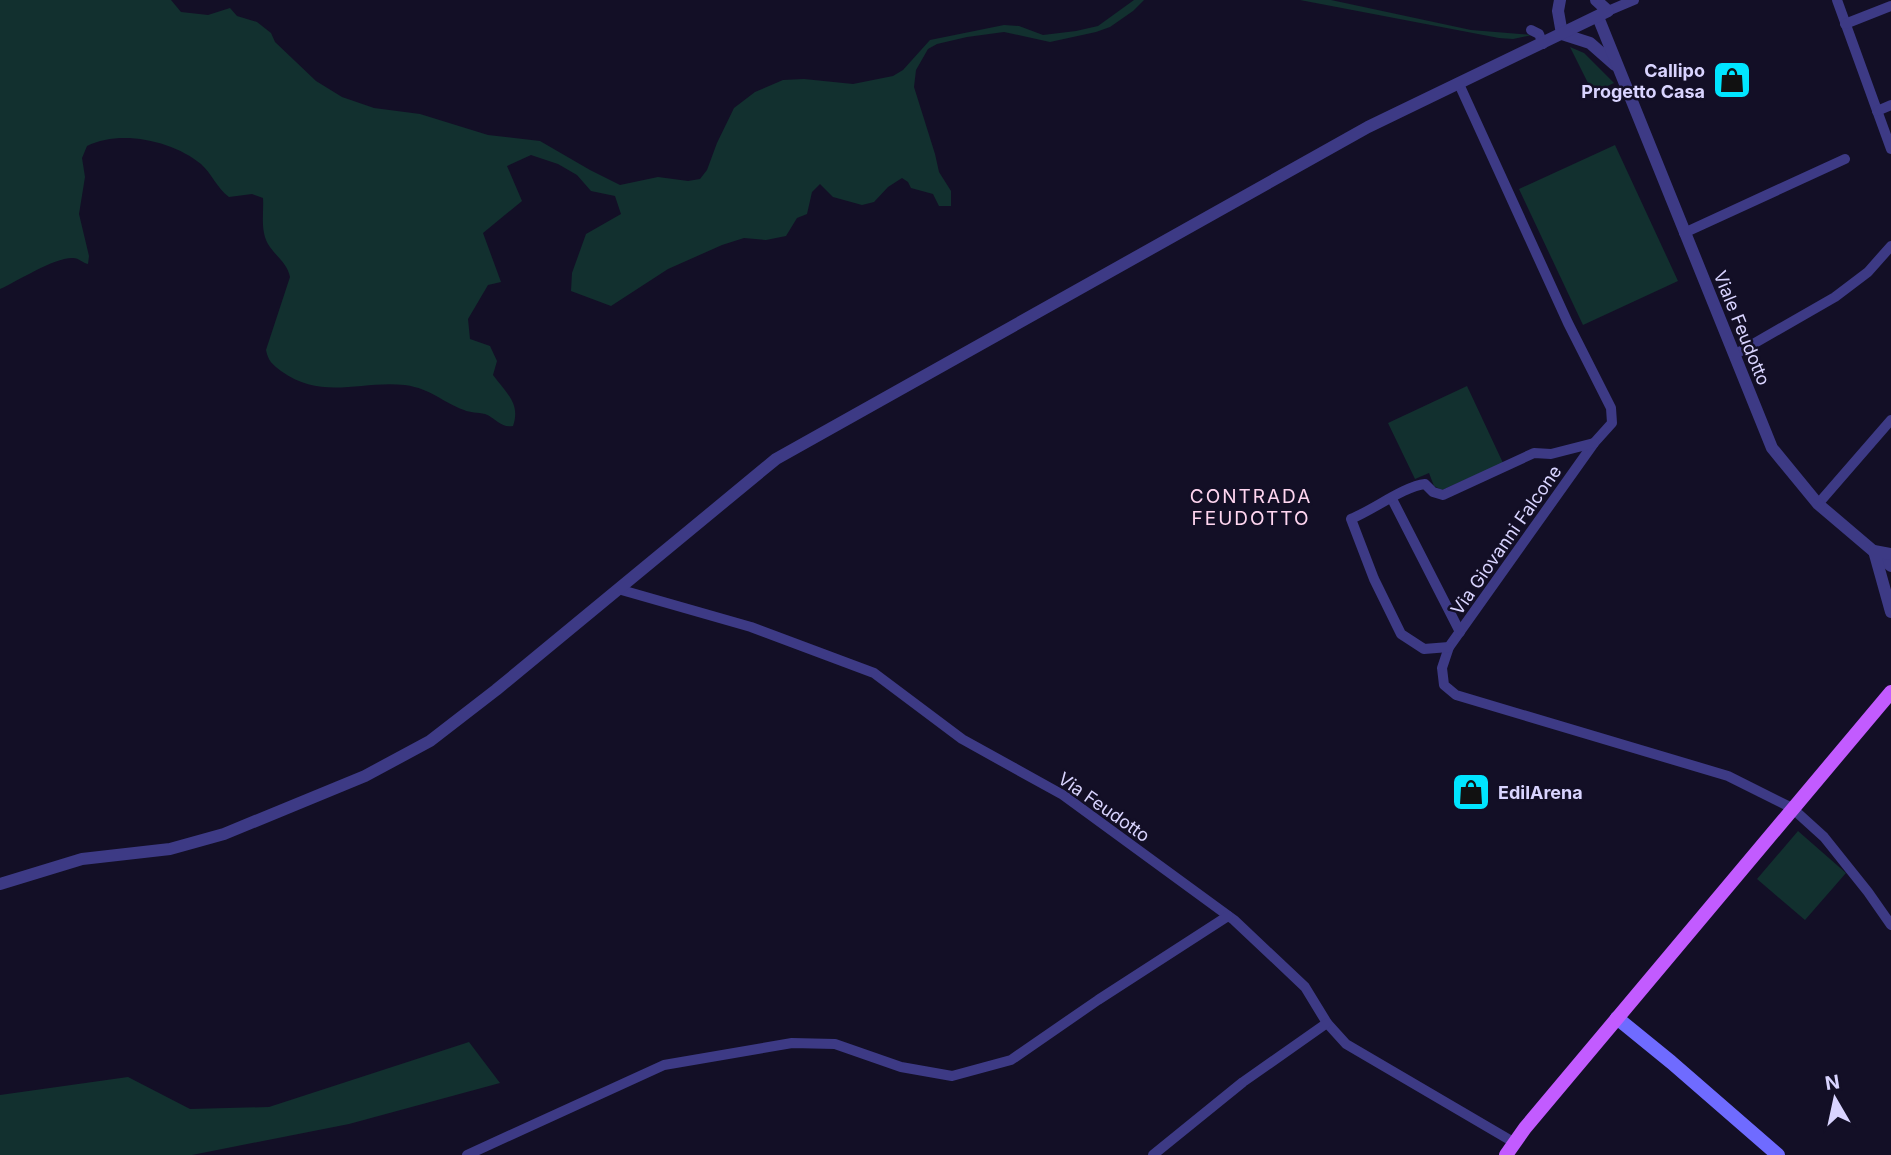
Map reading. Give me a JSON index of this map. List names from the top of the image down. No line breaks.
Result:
{"streets":{"street":["Viale Feudotto","Via Giovanni Falcone","Via Feudotto"]},"districts":["CONTRADA FEUDOTTO"],"places":{"shop":["Callipo Progetto Casa","EdilArena"]},"north":"top"}
